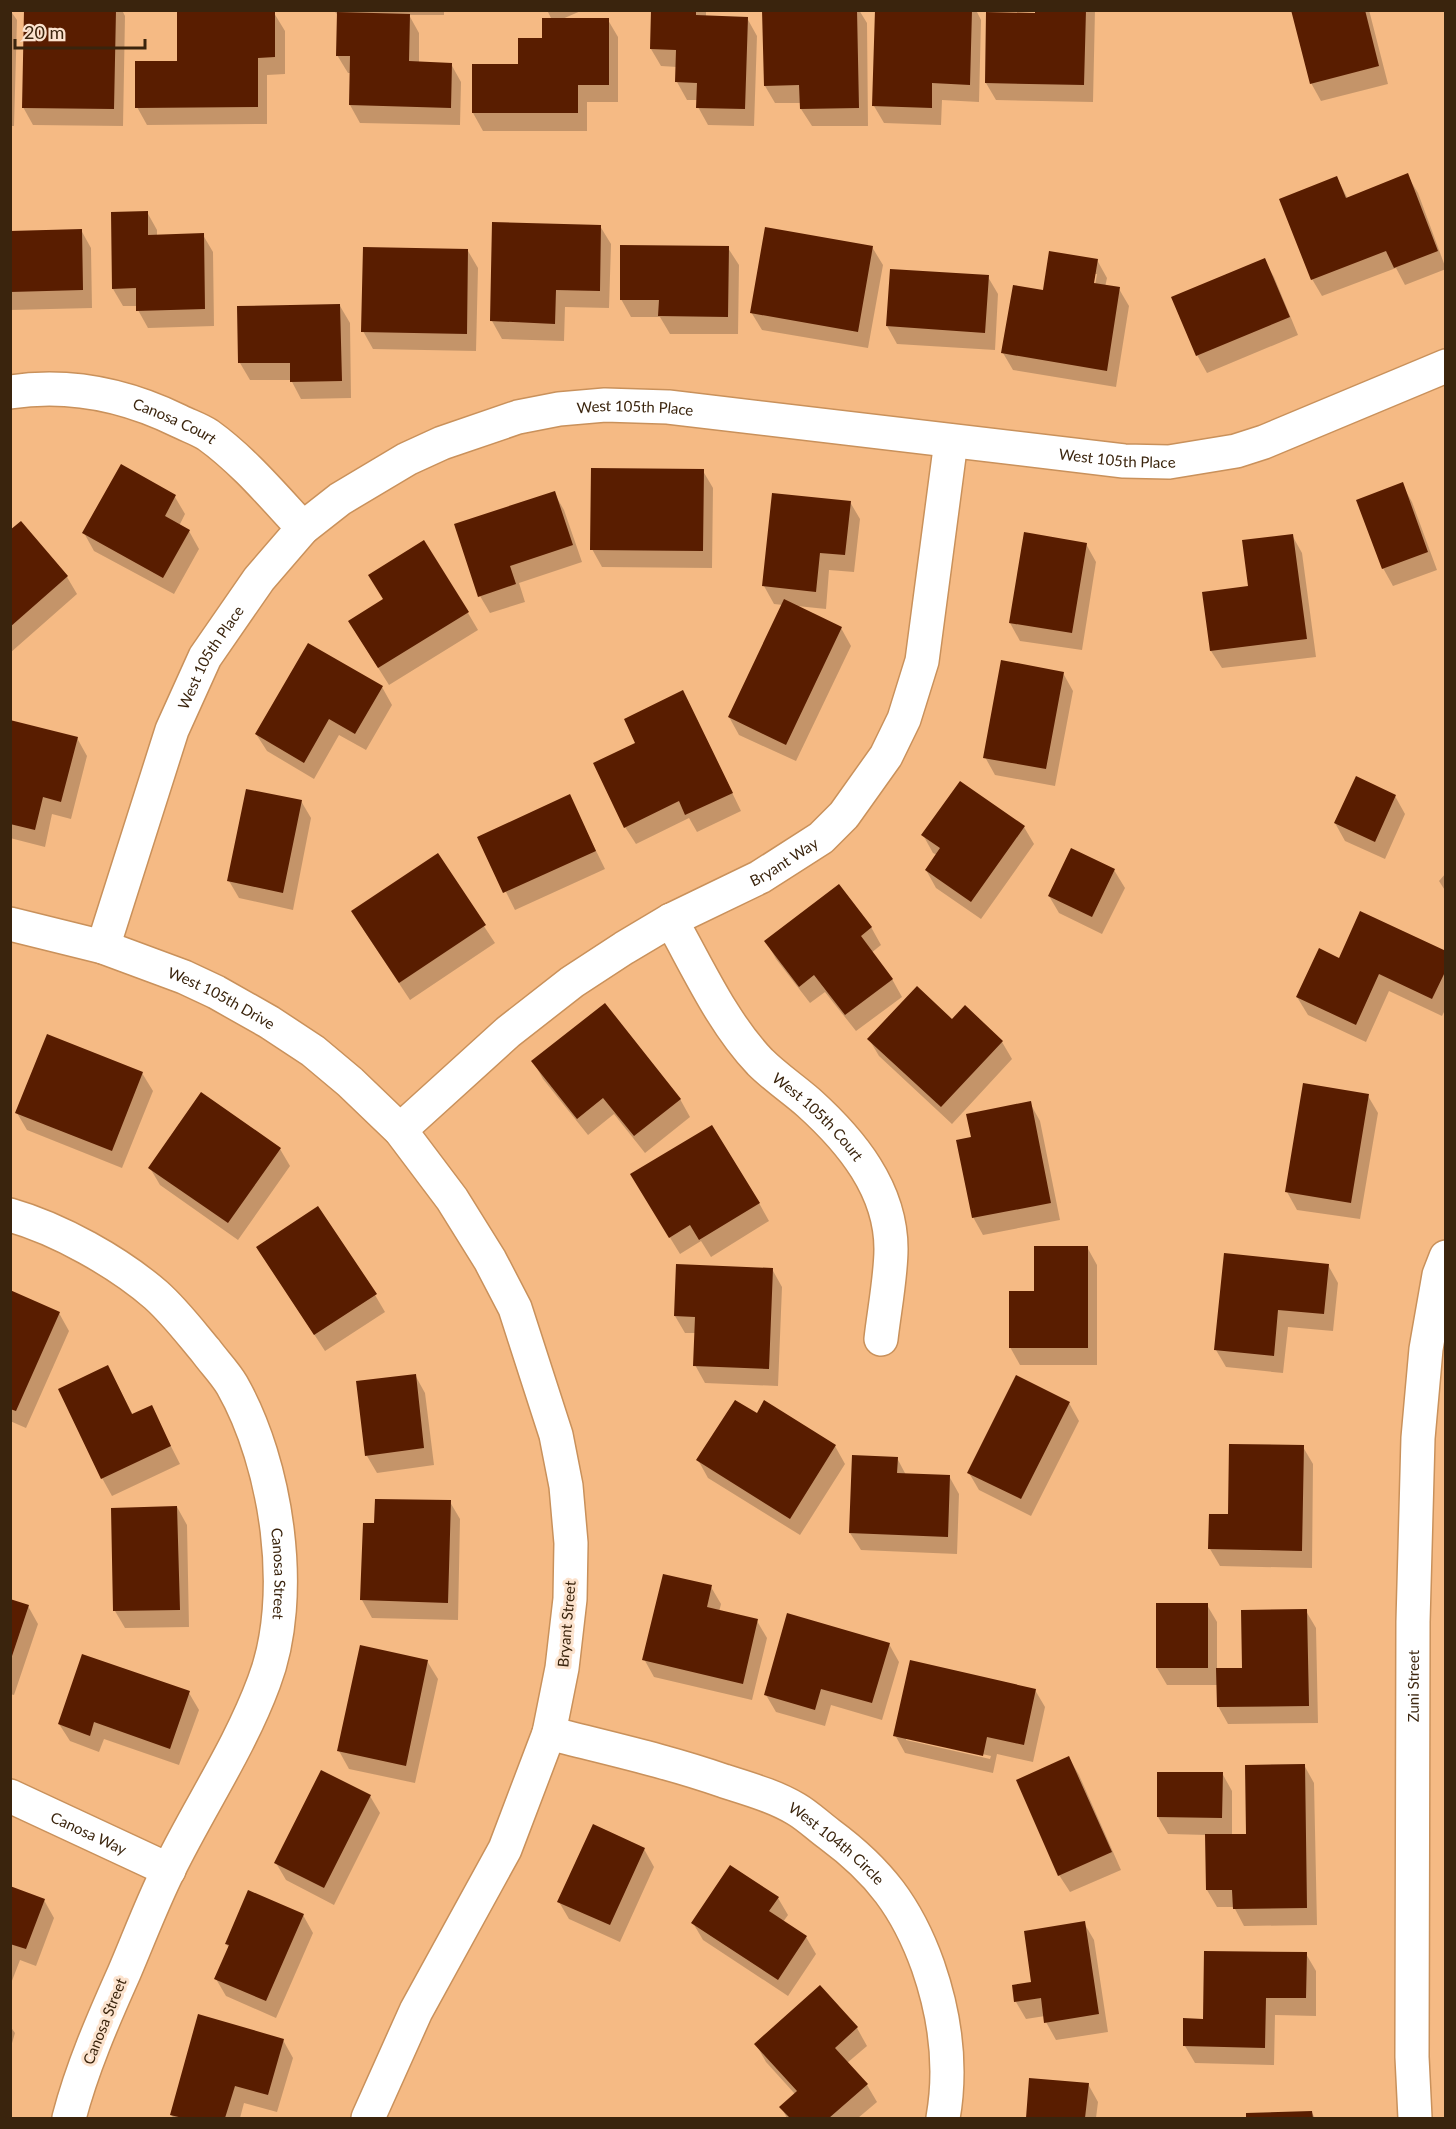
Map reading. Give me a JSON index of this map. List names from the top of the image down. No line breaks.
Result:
{"streets":{"street":["West 105th Place","Canosa Court","Bryant Way","West 105th Drive","West 105th Court","Canosa Street","Bryant Street","Zuni Street","Canosa Way","West 104th Circle"]},"crossings":[["West 105th Place","Canosa Court"],["West 105th Place","Bryant Way"],["West 105th Place","West 105th Drive"],["Bryant Way","West 105th Drive"],["Bryant Way","West 105th Court"],["Bryant Way","Bryant Street"],["West 105th Drive","Bryant Street"],["Canosa Street","Canosa Way"],["Bryant Street","West 104th Circle"]],"scale_bar":"20 m"}
